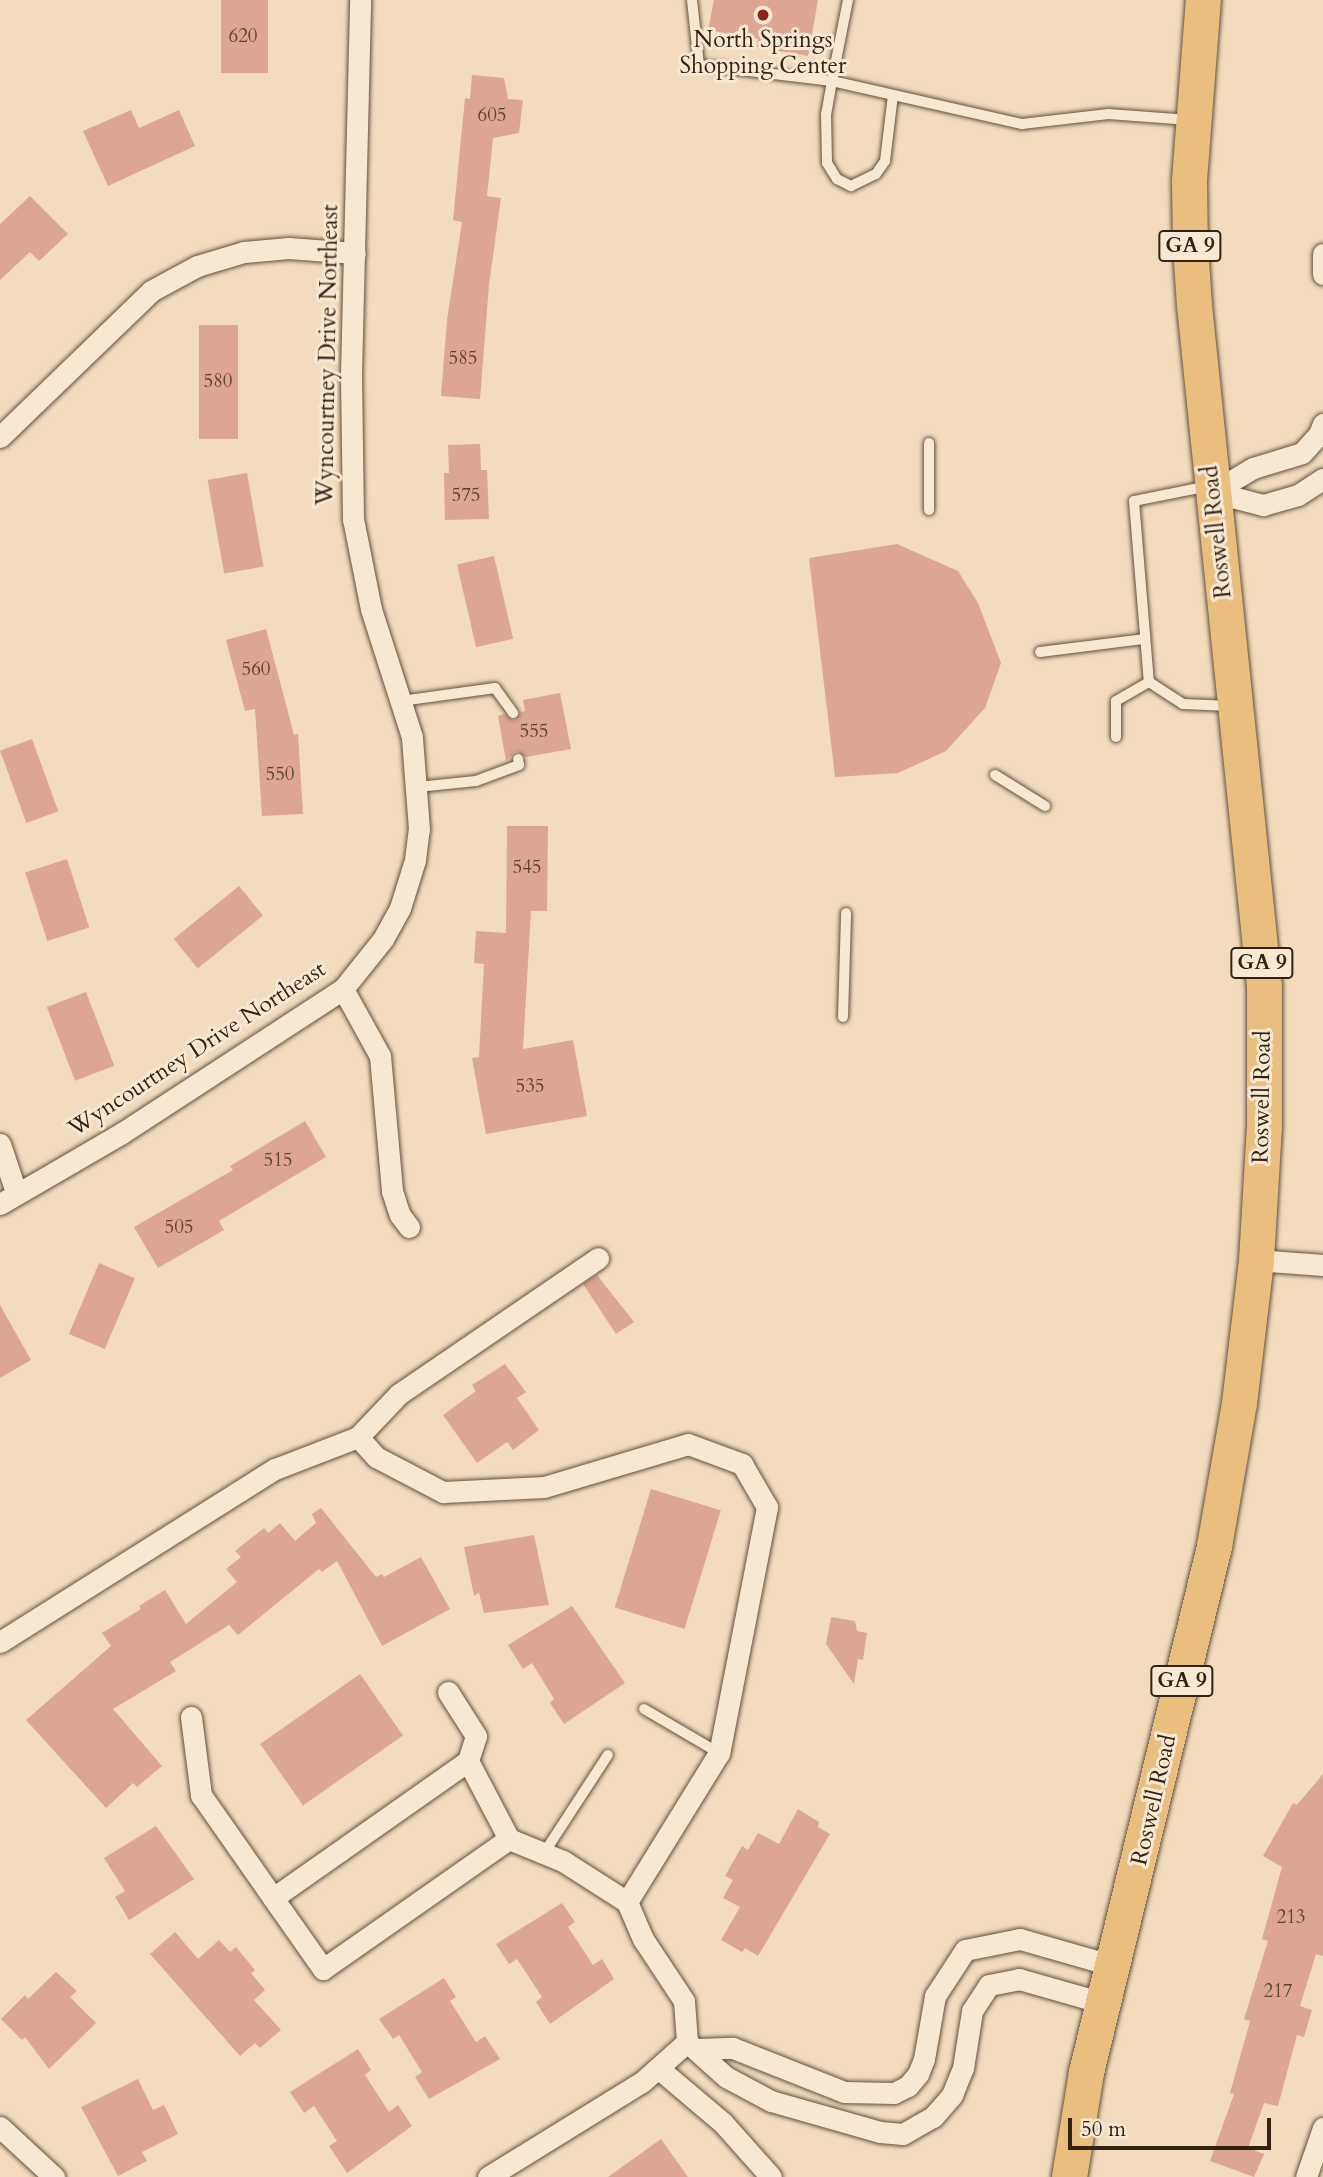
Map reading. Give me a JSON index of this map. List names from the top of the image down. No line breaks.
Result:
{"streets":{"main road":["GA 9","Roswell Road"],"street":["Wyncourtney Drive Northeast"]},"places":["North Springs Shopping Center"],"house_numbers":["620","605","585","580","575","560","555","550","545","535","515","505","213","217"],"scale_bar":"50 m"}
